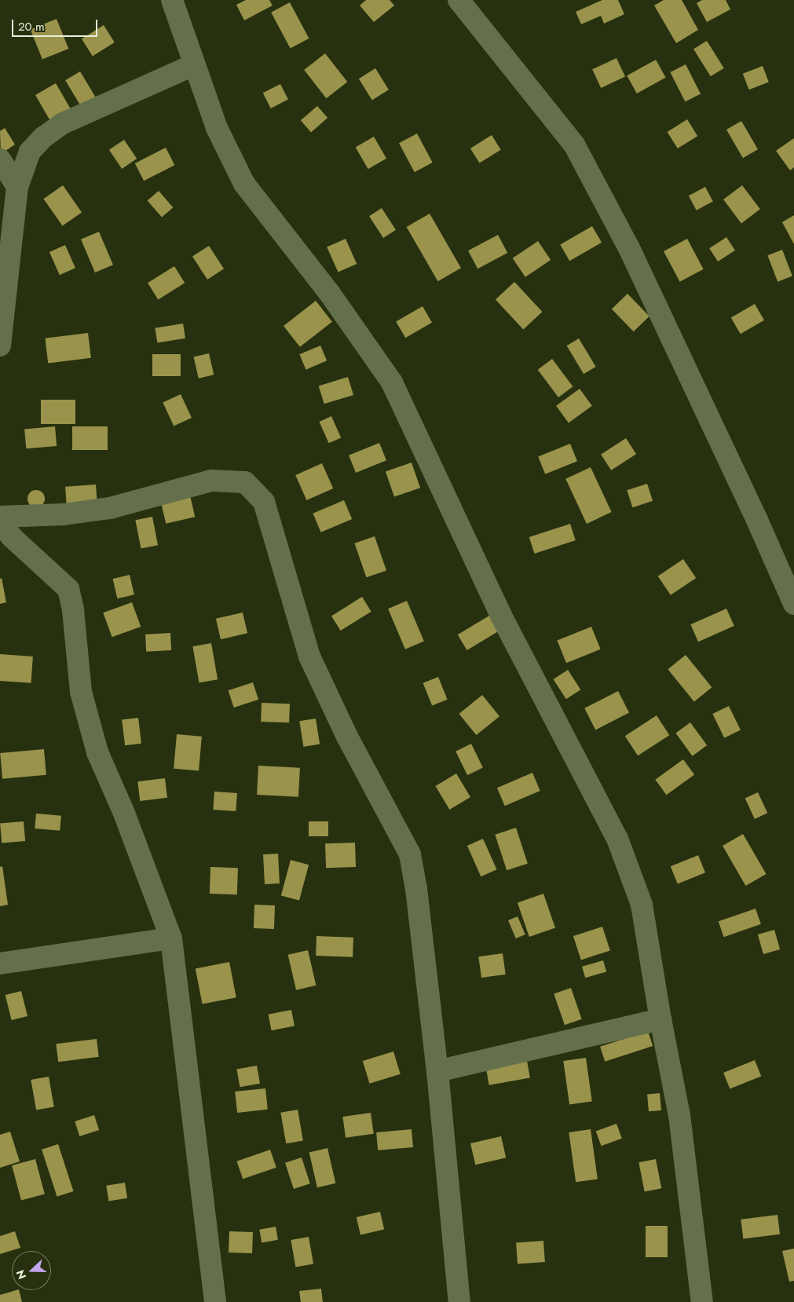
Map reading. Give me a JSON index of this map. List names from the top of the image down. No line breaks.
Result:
{"scale_bar":"20 m","north":"left"}
